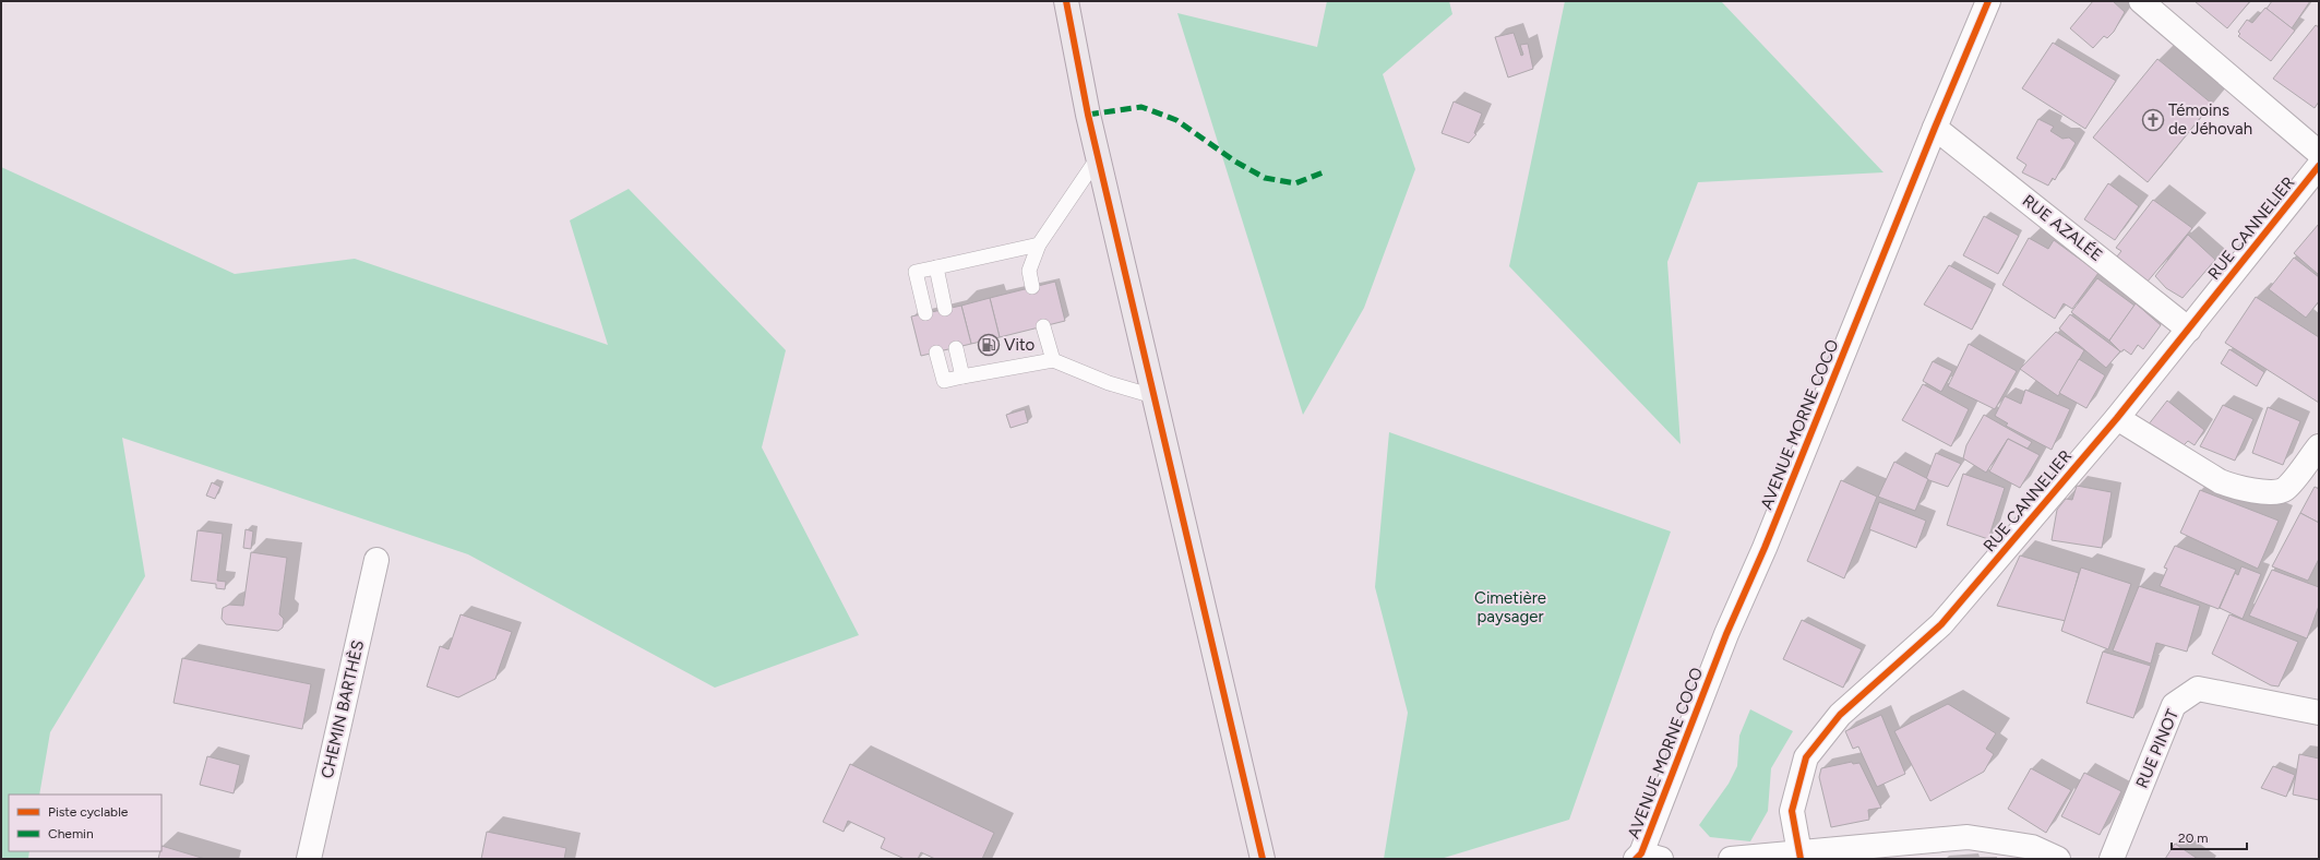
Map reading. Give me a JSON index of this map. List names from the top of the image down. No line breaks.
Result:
{"streets":{"street":["RUE AZALÉE","RUE CANNELIER","AVENUE MORNE COCO","CHEMIN BARTHÈS","RUE PINOT"]},"crossings":[["RUE AZALÉE","RUE CANNELIER"],["RUE AZALÉE","AVENUE MORNE COCO"]],"parks":["Cimetière paysager"],"places":{"church":["Témoins de Jéhovah"],"fuel station":["Vito"]},"legend":["Piste cyclable","Chemin"],"scale_bar":"20 m"}
